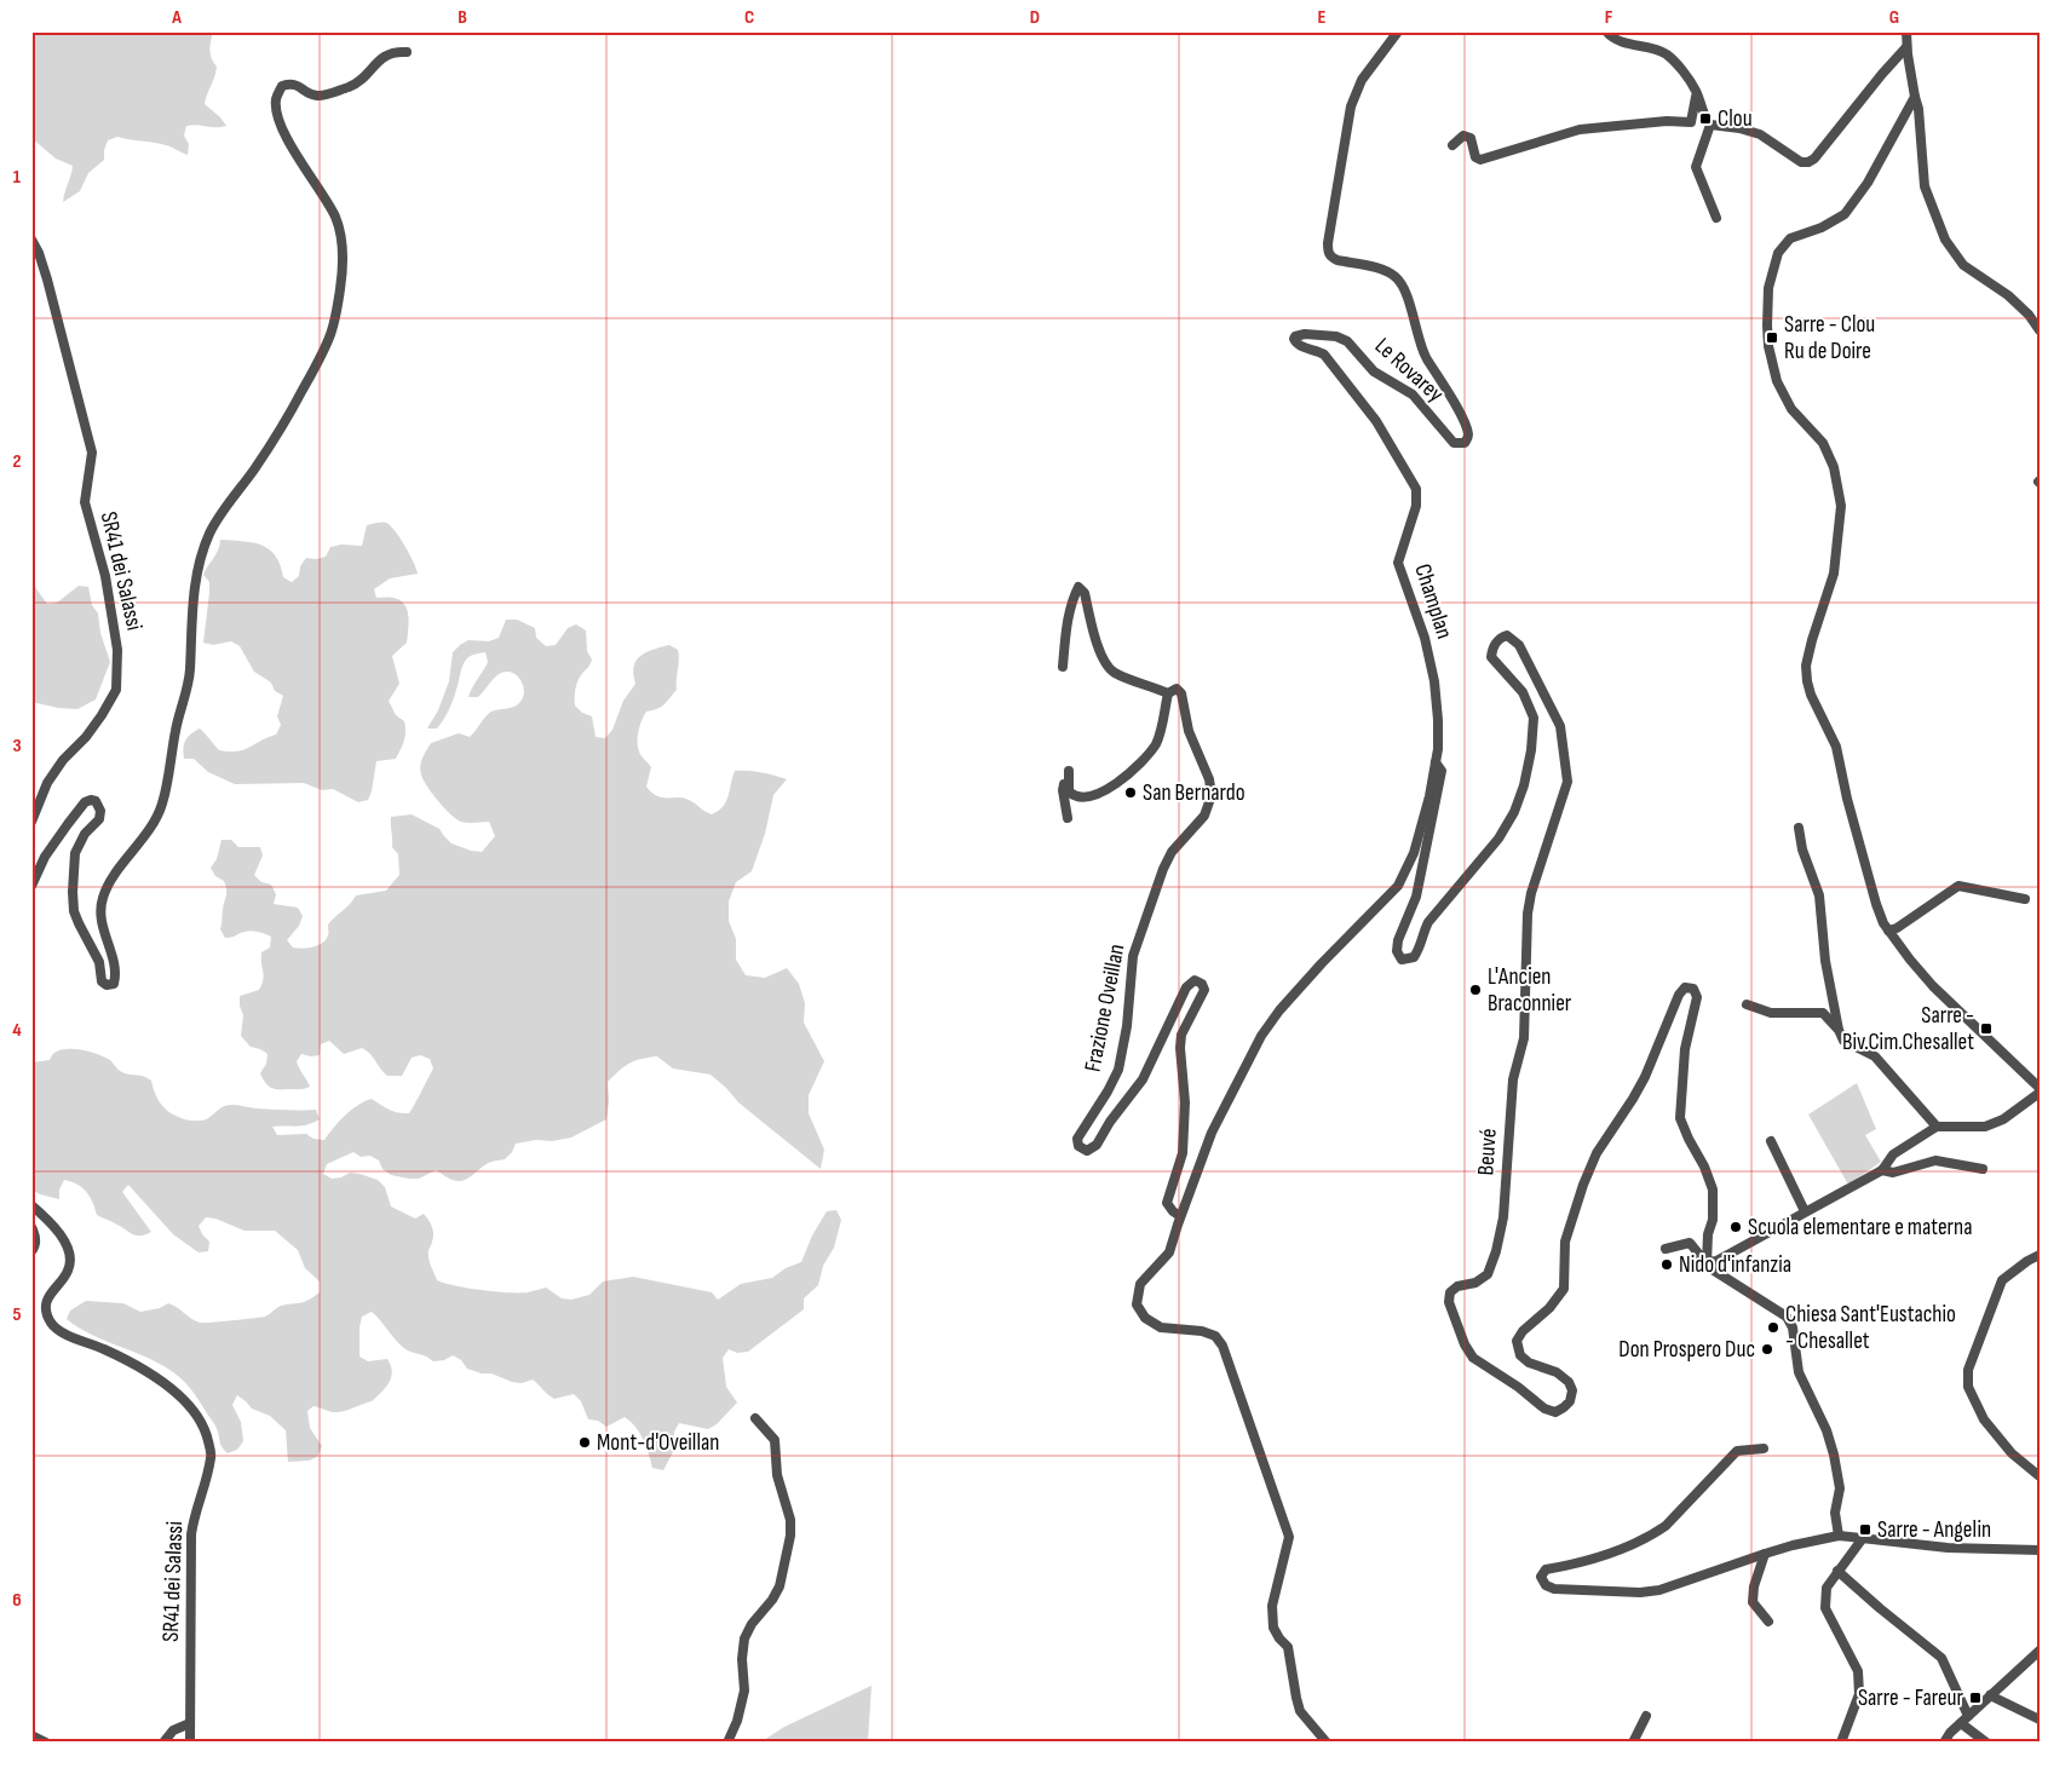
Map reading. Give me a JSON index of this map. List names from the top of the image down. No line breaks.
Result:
{"streets":{"street":["Le Rovarey","SR41 dei Salassi","Champlan","Frazione Oveillan","Beuvé"]},"crossings":[["Le Rovarey","Champlan"],["Champlan","Beuvé"]],"places":{"transit":["Clou","Sarre - Clou Ru de Doire","Sarre - Biv.Cim.Chesallet","Sarre - Angelin","Sarre - Fareur"],"other":["San Bernardo","L'Ancien Braconnier","Scuola elementare e materna","Nido d'infanzia","Chiesa Sant'Eustachio - Chesallet","Don Prospero Duc","Mont-d'Oveillan"]},"grid":{"columns":["A","B","C","D","E","F","G"],"rows":["1","2","3","4","5","6"]}}
